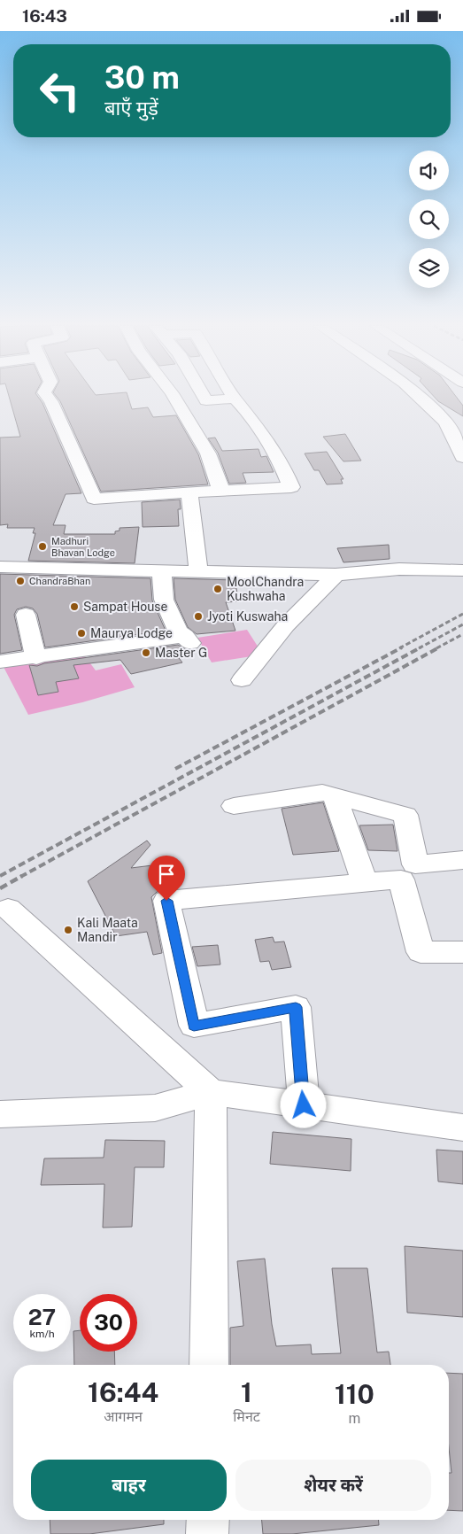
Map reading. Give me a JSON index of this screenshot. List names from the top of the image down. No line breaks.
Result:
{"places":["Madhuri Bhavan Lodge","ChandraBhan","MoolChandra Kushwaha","Sampat House","Jyoti Kuswaha","Maurya Lodge","Master G","Kali Maata Mandir"],"page":{"status":"16:43","turn":["30 m","बाएँ मुड़ें"],"speed":"27 km/h","limit":"30","eta":["16:44","आगमन","1","मिनट","110","m"],"buttons":["बाहर","शेयर करें"]}}
